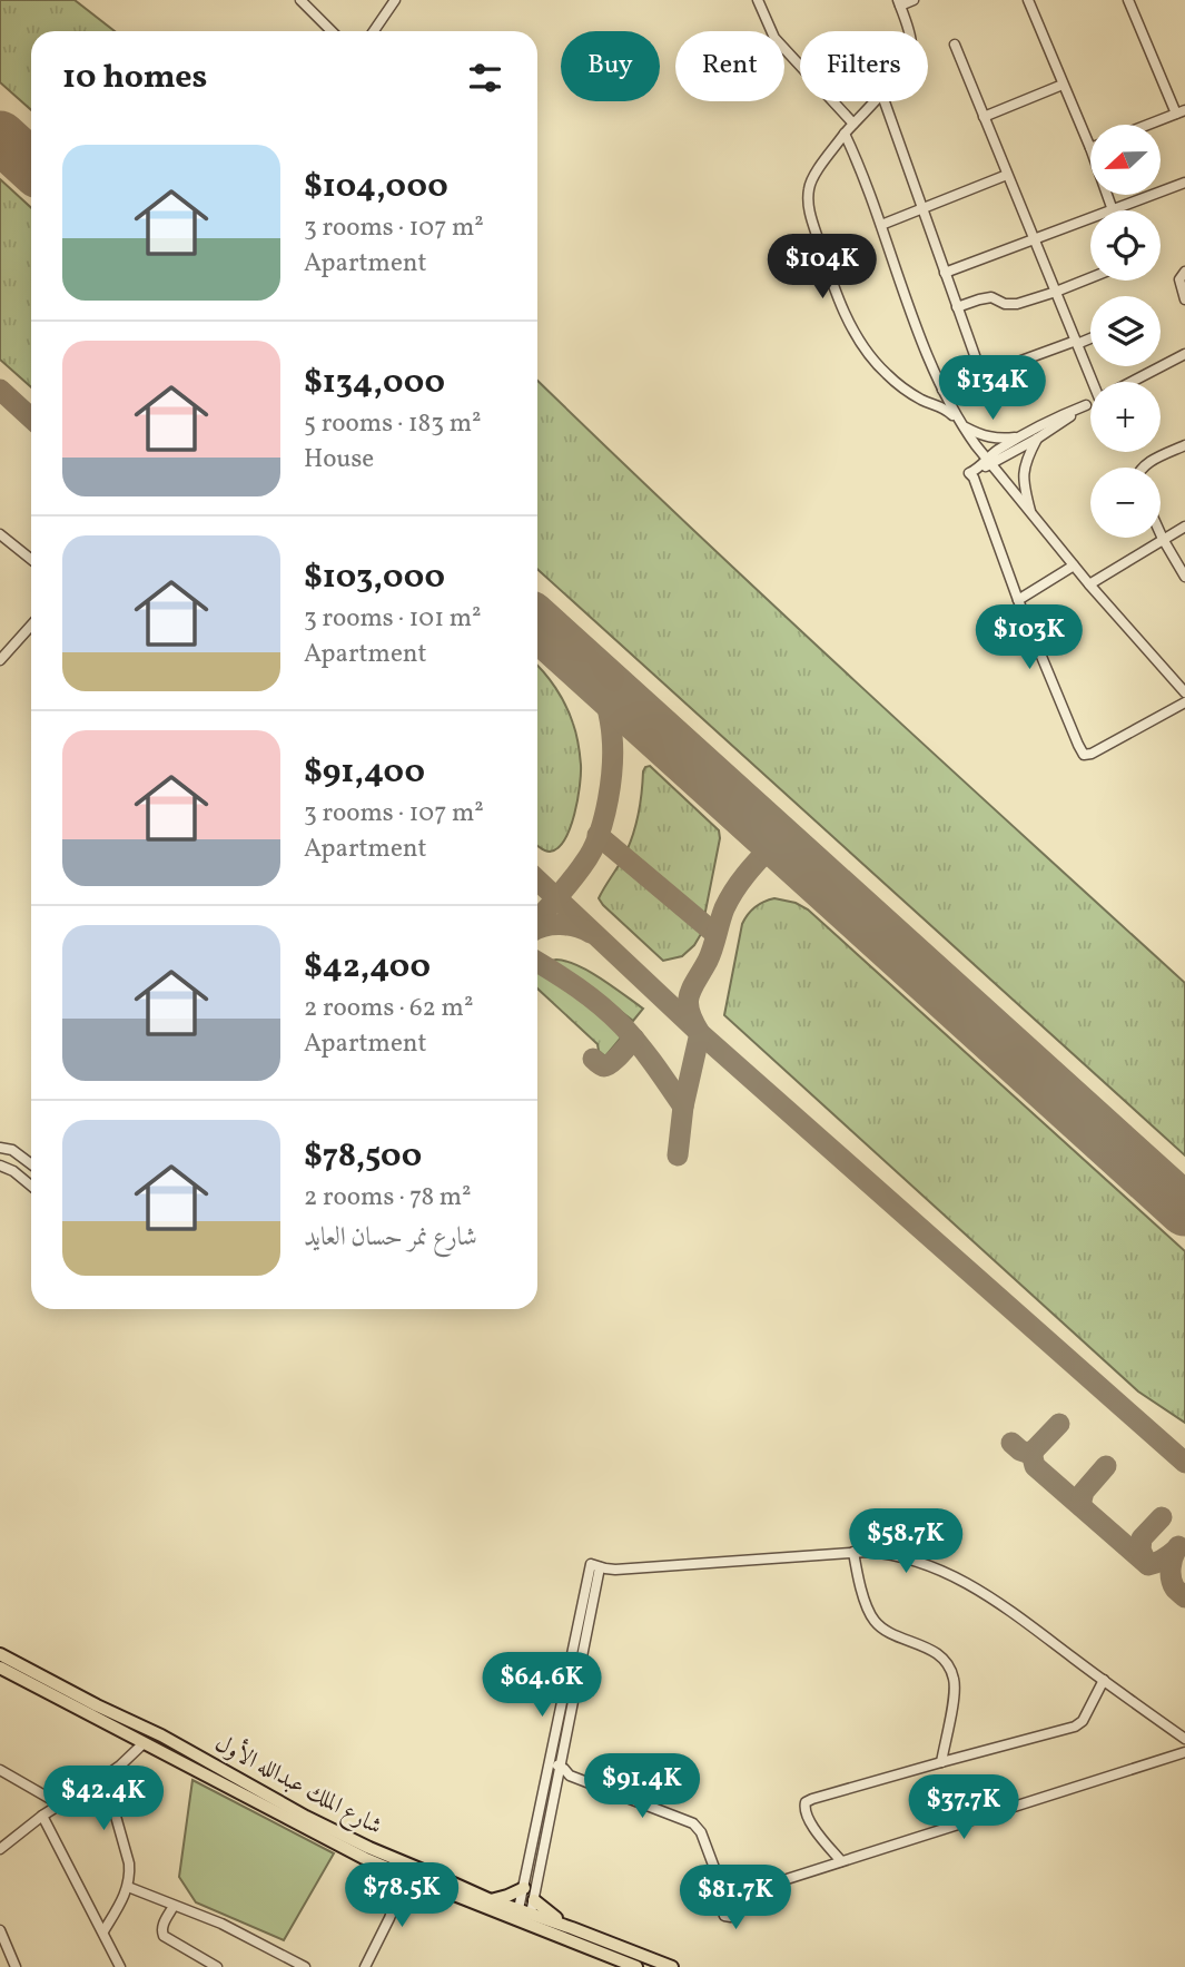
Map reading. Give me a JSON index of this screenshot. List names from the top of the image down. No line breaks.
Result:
{"streets":{"main road":["شارع الملك عبدالله الأول"]},"north":"left","page":{"chip":["Buy","Rent","Filters"],"heading":"10 homes","map_buttons":["+","−"],"list":[{"name":"$104,000","note":"3 rooms · 107 m² · Apartment"},{"name":"$134,000","note":"5 rooms · 183 m² · House"},{"name":"$103,000","note":"3 rooms · 101 m² · Apartment"},{"name":"$91,400","note":"3 rooms · 107 m² · Apartment"},{"name":"$42,400","note":"2 rooms · 62 m² · Apartment"},{"name":"$78,500","note":"2 rooms · 78 m² · شارع نمر حسان العايد"}],"price":["$104K","$134K","$103K","$58.7K","$64.6K","$91.4K","$42.4K","$37.7K","$78.5K","$81.7K"]}}
